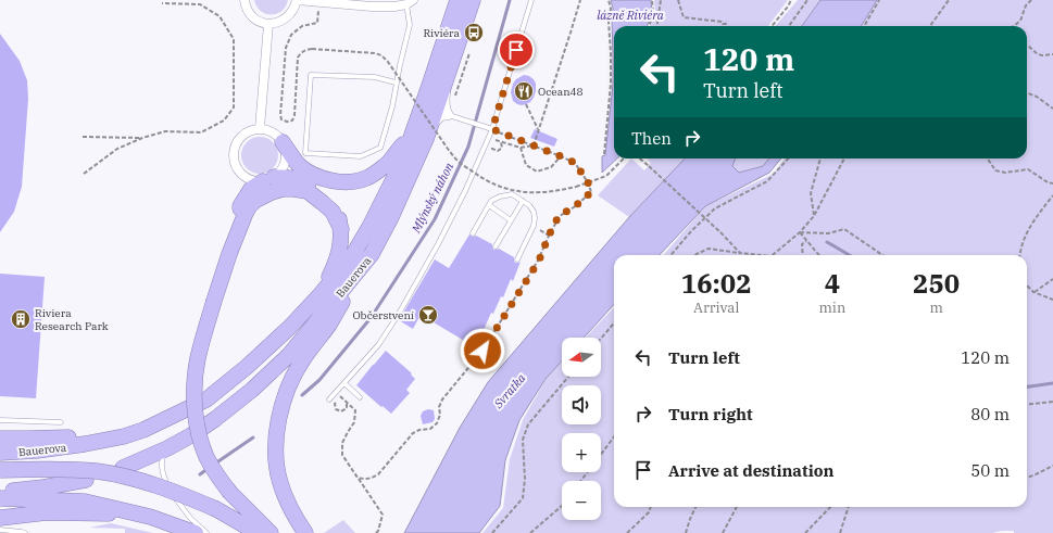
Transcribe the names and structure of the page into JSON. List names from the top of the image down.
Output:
{
  "streets": {
    "highway": ["Bauerova"]
  },
  "water": ["lázně Riviéra", "Mlýnský náhon", "Svratka"],
  "places": {
    "bus stop": ["Riviéra"],
    "restaurant": ["Ocean48"],
    "bar": ["Občerstvení"],
    "building": ["Riviera Research Park"]
  },
  "north": "left",
  "page": {
    "turn": ["120 m", "Turn left"],
    "then": "Then",
    "eta": [
      "16:02",
      "Arrival",
      "4",
      "min",
      "250",
      "m"
    ],
    "list": [
      {
        "name": "Turn left",
        "value": "120 m"
      },
      {
        "name": "Turn right",
        "value": "80 m"
      },
      {
        "name": "Arrive at destination",
        "value": "50 m"
      }
    ],
    "map_buttons": ["+", "−"]
  }
}
